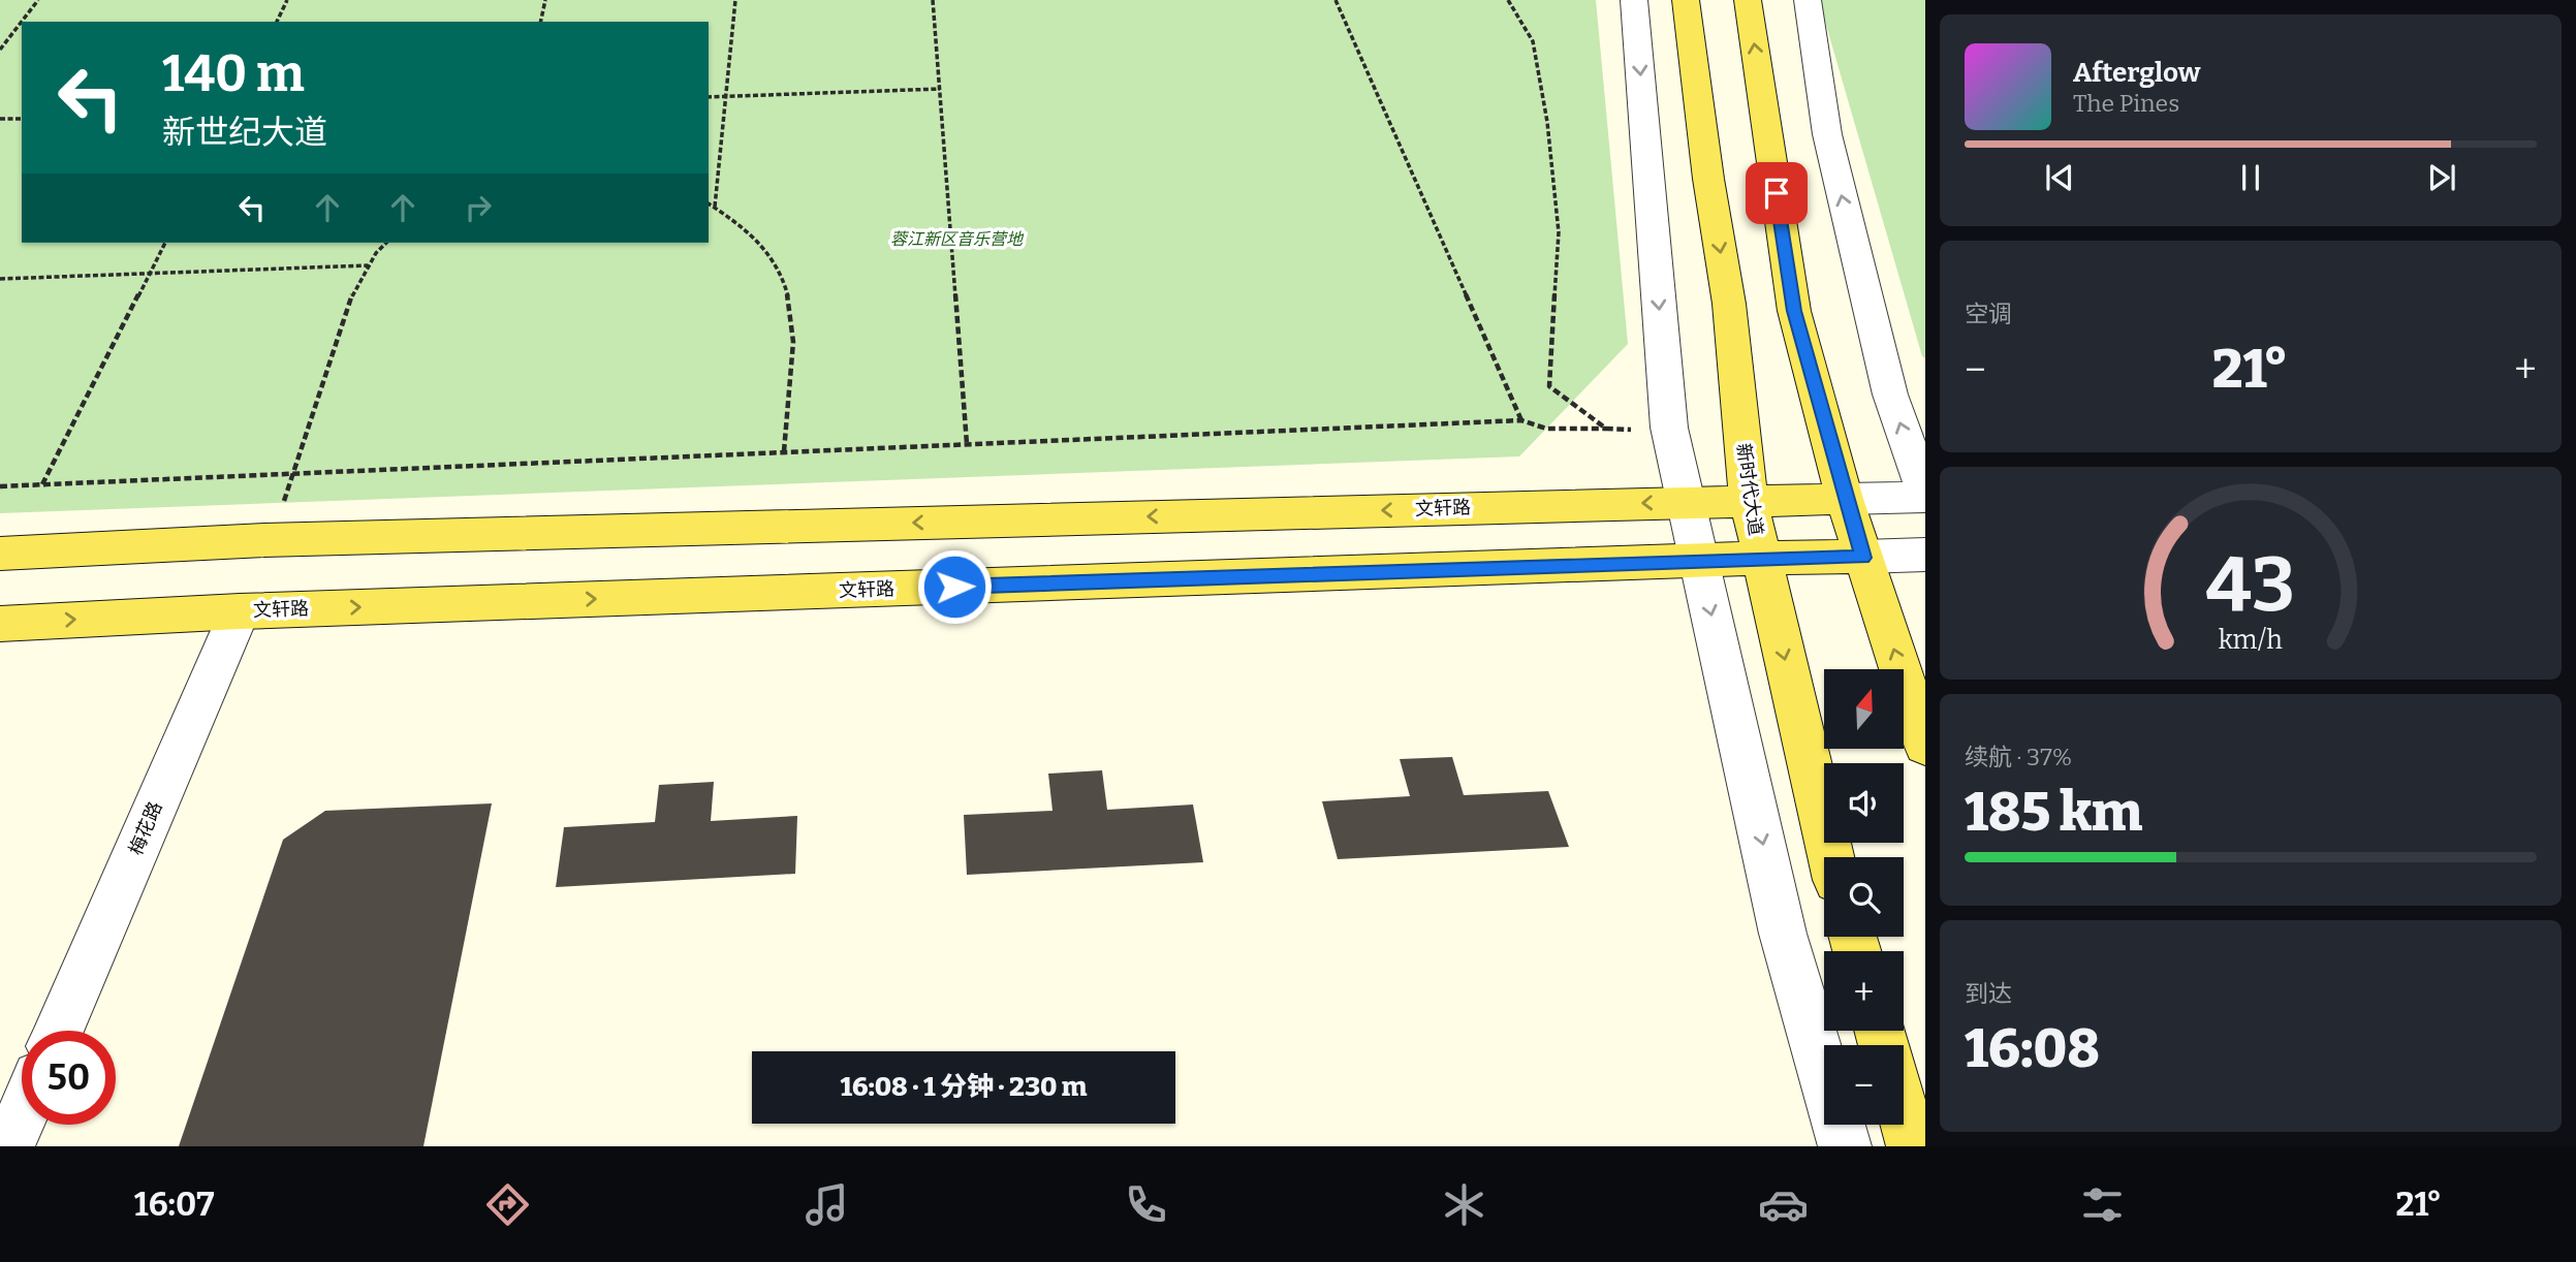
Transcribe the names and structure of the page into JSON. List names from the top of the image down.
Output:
{
  "streets": {
    "main road": ["新时代大道", "文轩路"],
    "street": ["梅花路"]
  },
  "crossings": [
    ["新时代大道", "文轩路"],
    ["文轩路", "梅花路"]
  ],
  "parks": ["蓉江新区音乐营地"],
  "north": "top",
  "page": {
    "turn": ["140 m", "新世纪大道"],
    "song": ["Afterglow", "The Pines"],
    "tile": [
      "空调",
      ["续航 · 37%", "185 km"],
      ["到达", "16:08"]
    ],
    "heat": ["−", "21°", "+"],
    "map_buttons": ["+", "−"],
    "limit": "50",
    "trip": "16:08 · 1 分钟 · 230 m",
    "tabs": ["16:07", "21°"],
    "gauge": ["43", "km/h"]
  }
}
